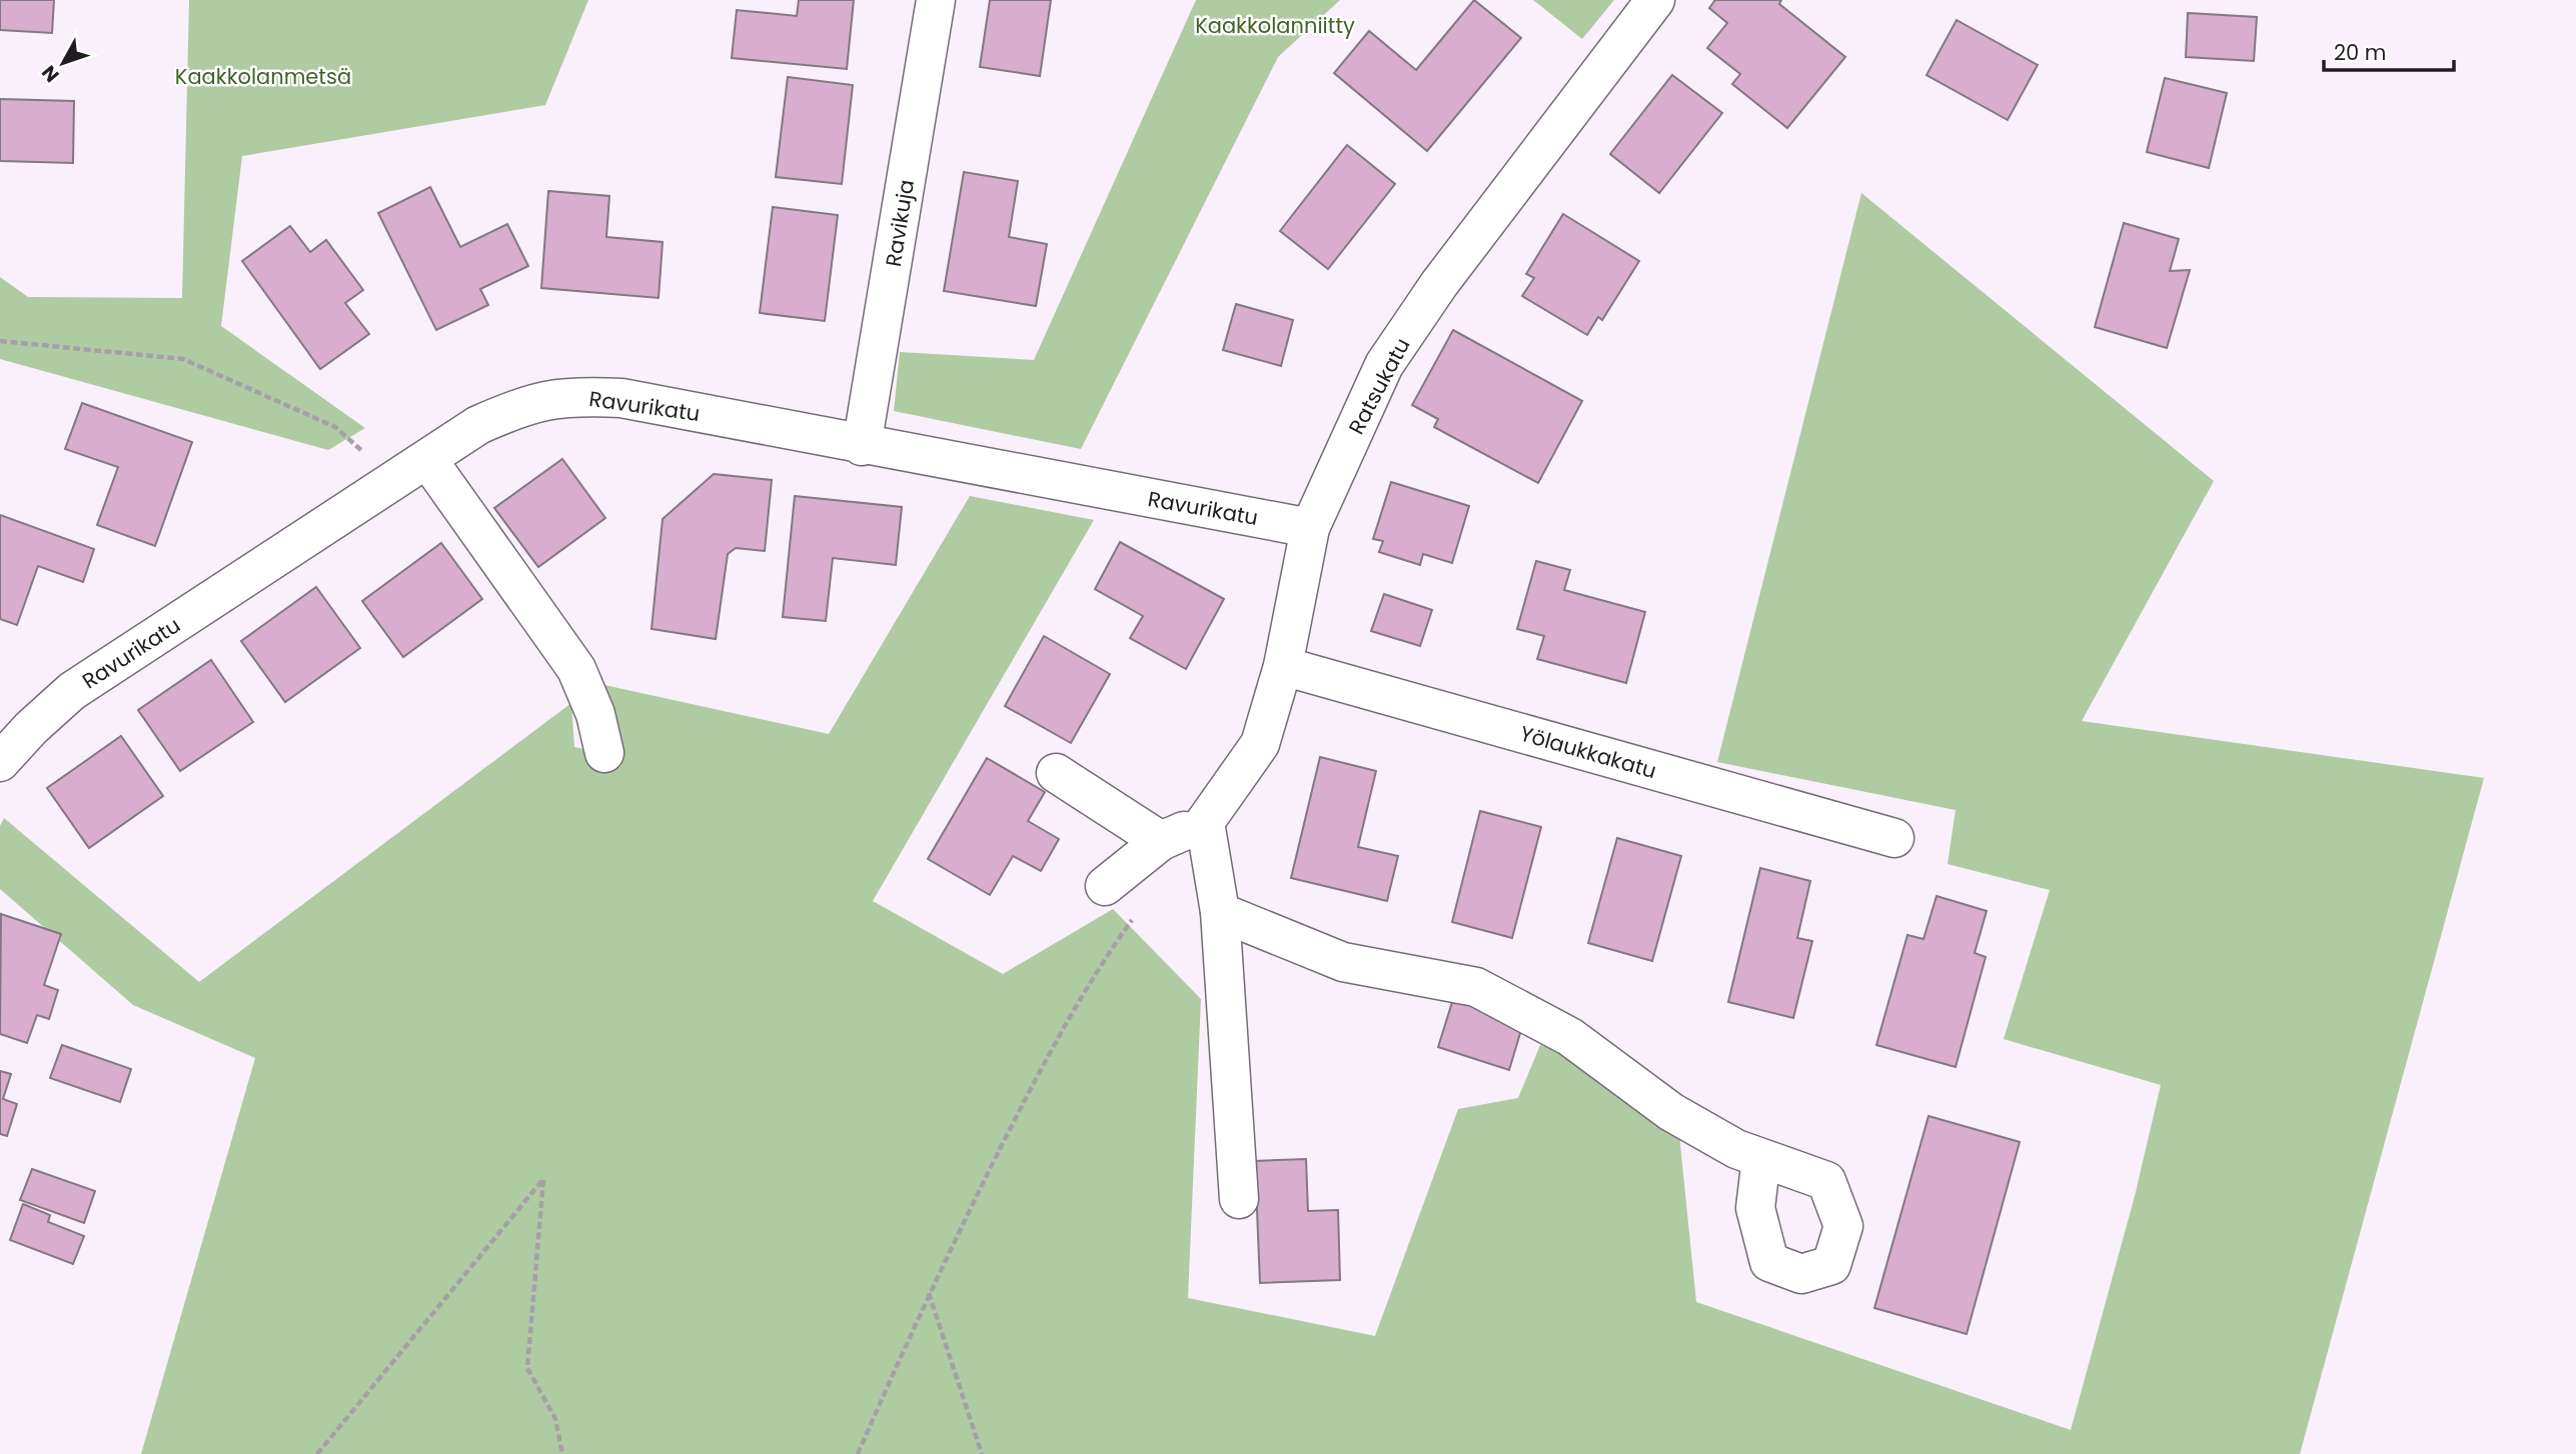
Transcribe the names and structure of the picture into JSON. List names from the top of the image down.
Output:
{
  "streets": {
    "street": [
      "Ravikuja",
      "Ratsukatu",
      "Ravurikatu",
      "Yölaukkakatu"
    ]
  },
  "crossings": [
    ["Ravikuja", "Ravurikatu"],
    ["Ratsukatu", "Ravurikatu"],
    ["Ratsukatu", "Yölaukkakatu"]
  ],
  "parks": ["Kaakkolanniitty", "Kaakkolanmetsä"],
  "scale_bar": "20 m",
  "north": "bottom left"
}
